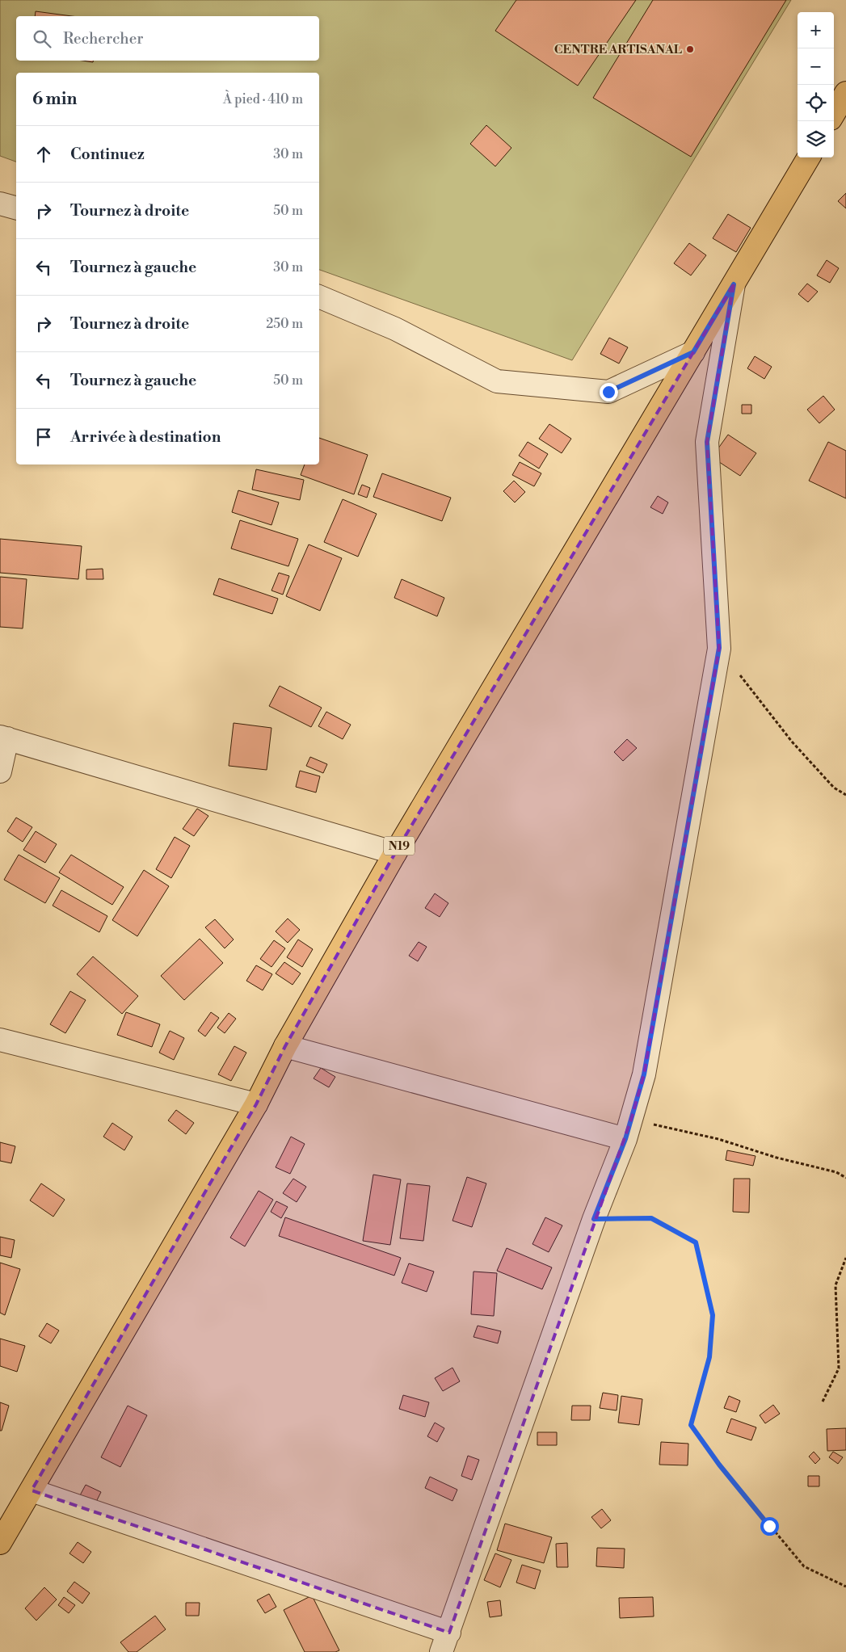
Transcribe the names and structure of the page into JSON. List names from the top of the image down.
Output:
{
  "streets": {
    "main road": ["N19"]
  },
  "places": ["CENTRE ARTISANAL"],
  "page": {
    "map_buttons": ["+", "−"],
    "search": "Rechercher",
    "heading": ["6 min", "À pied · 410 m"],
    "list": [
      ["Continuez", "30 m"],
      ["Tournez à droite", "50 m"],
      ["Tournez à gauche", "30 m"],
      ["Tournez à droite", "250 m"],
      ["Tournez à gauche", "50 m"],
      "Arrivée à destination"
    ]
  }
}
